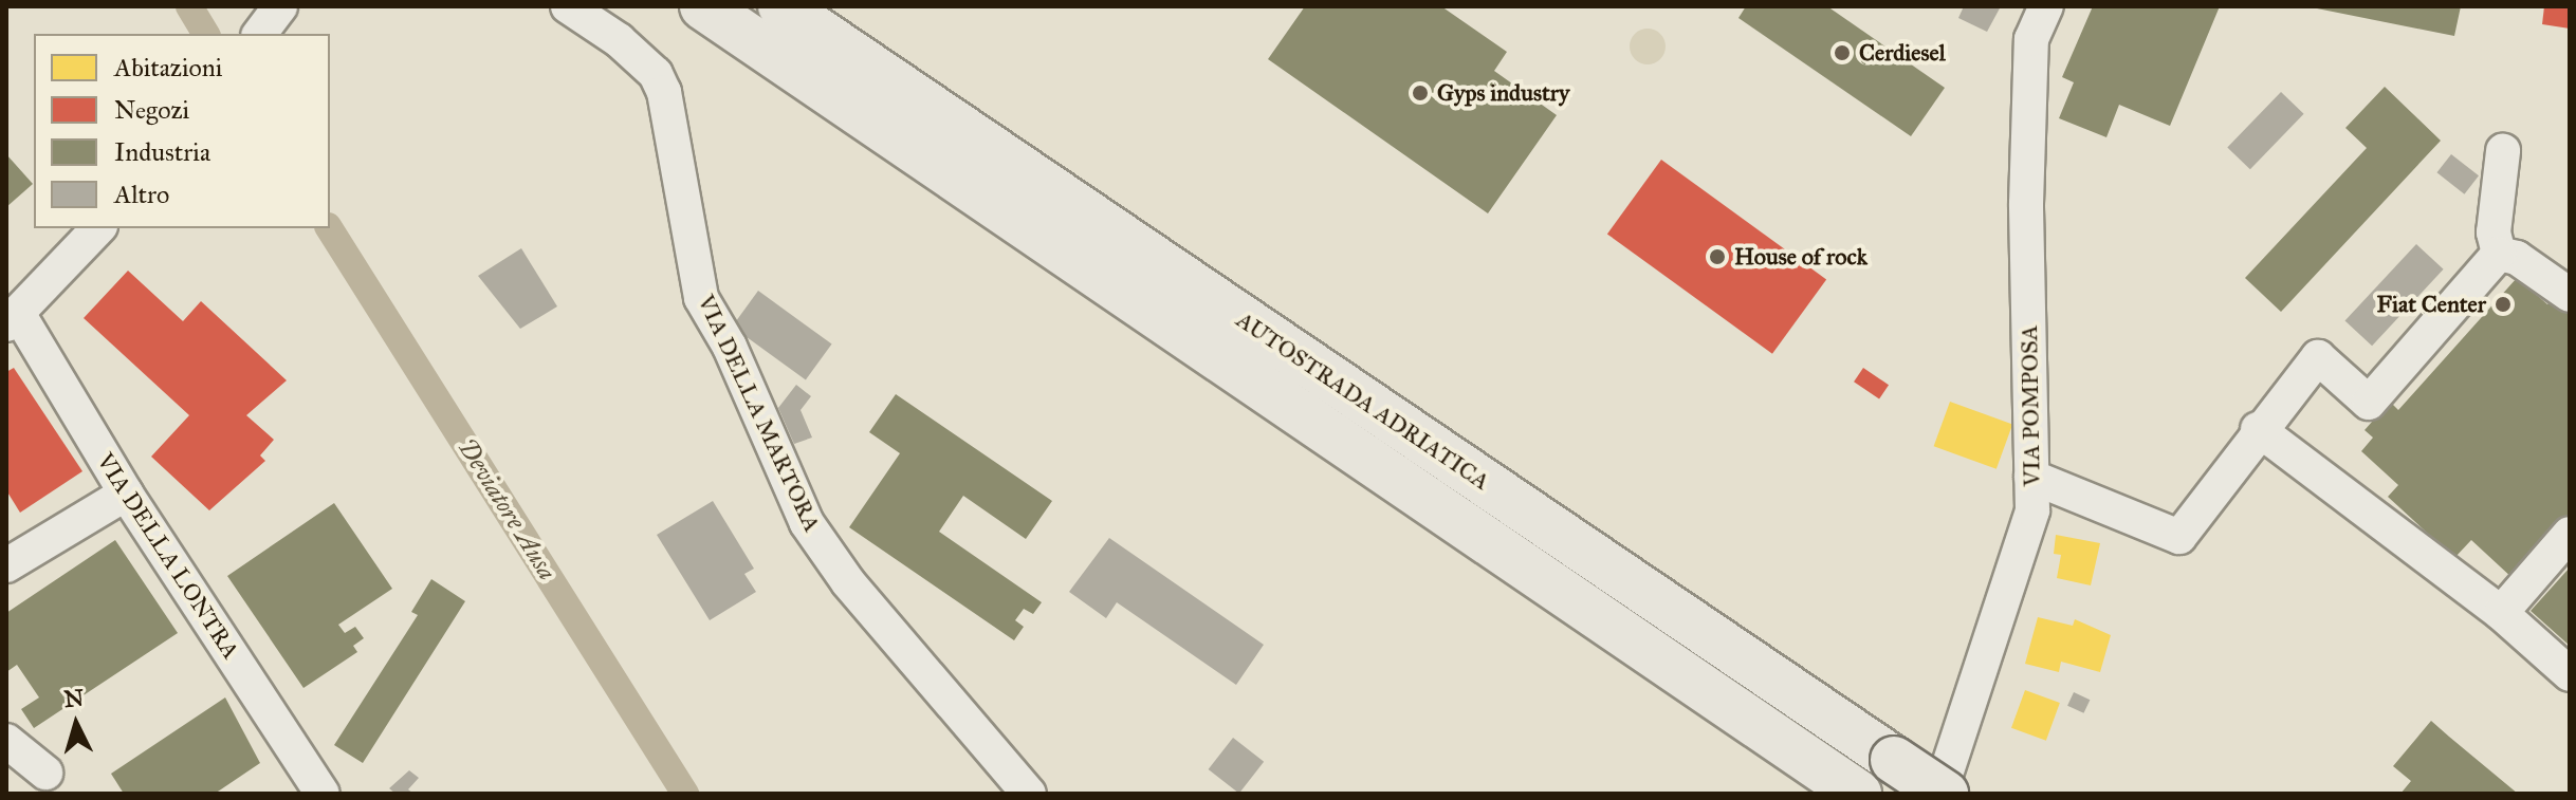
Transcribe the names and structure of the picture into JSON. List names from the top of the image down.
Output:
{
  "streets": {
    "highway": ["AUTOSTRADA ADRIATICA"],
    "street": ["VIA POMPOSA", "VIA DELLA MARTORA", "VIA DELLA LONTRA"]
  },
  "crossings": [
    ["AUTOSTRADA ADRIATICA", "VIA POMPOSA"]
  ],
  "water": ["Deviatore Ausa"],
  "places": [
    "Cerdiesel",
    "Gyps industry",
    "House of rock",
    "Fiat Center"
  ],
  "legend": [
    "Abitazioni",
    "Negozi",
    "Industria",
    "Altro"
  ],
  "north": "top"
}
